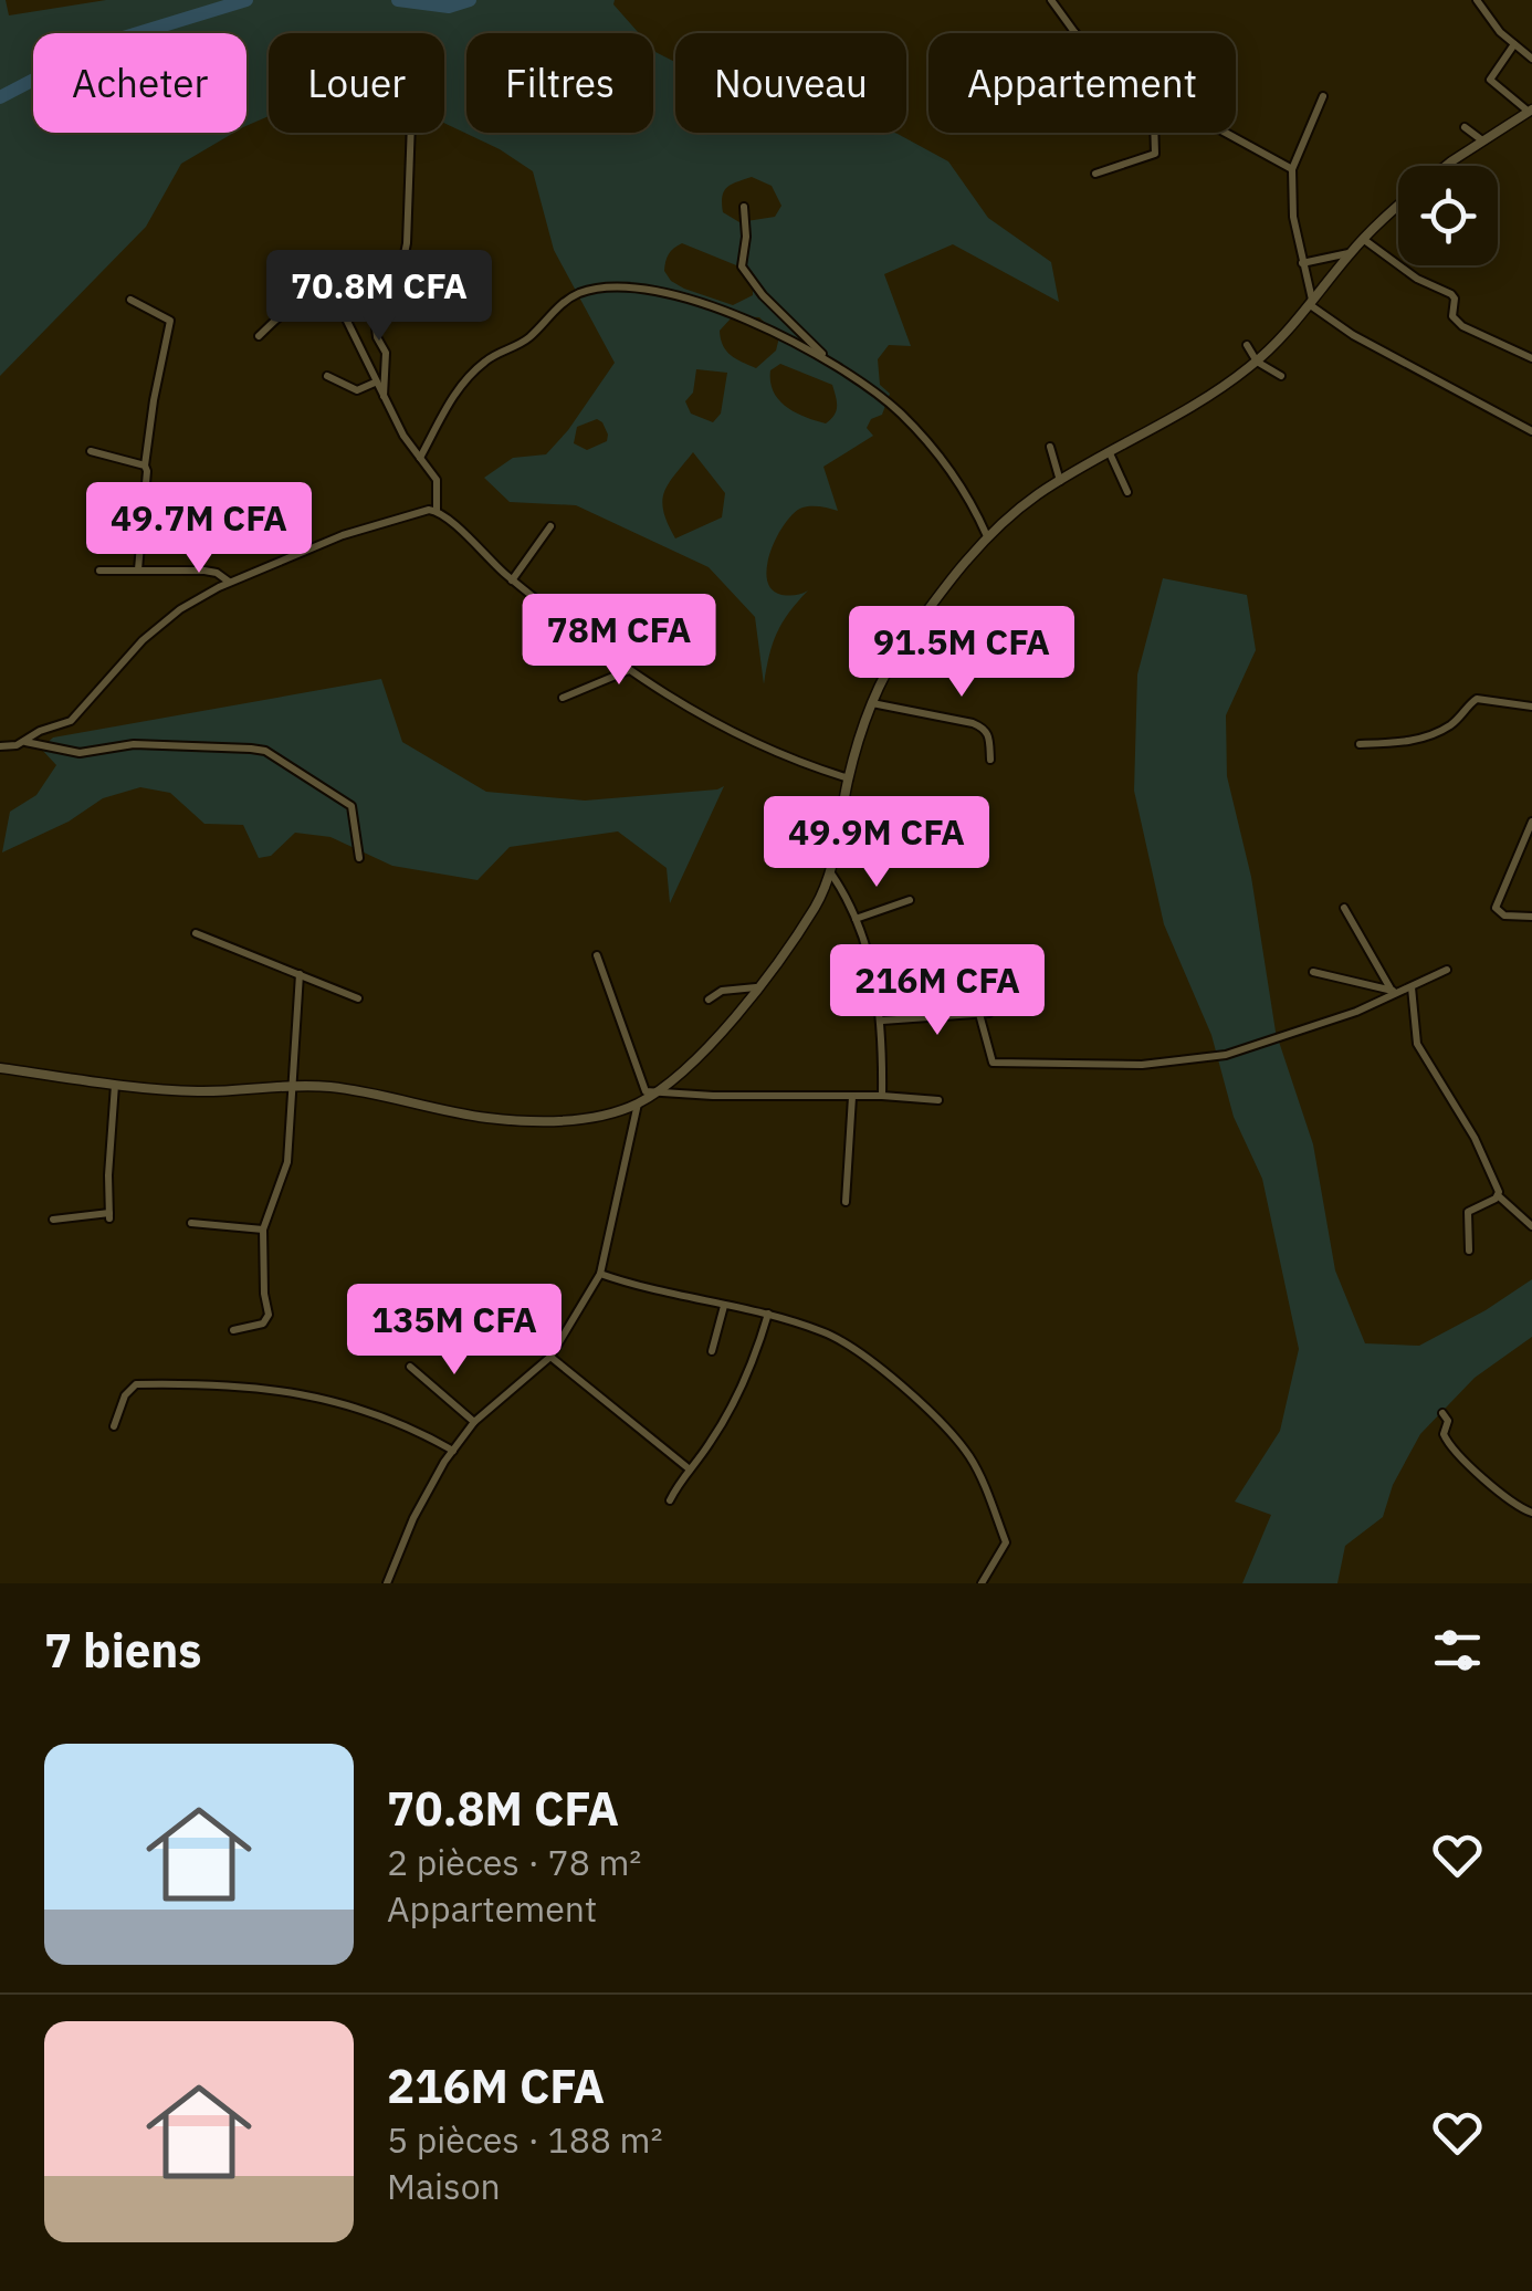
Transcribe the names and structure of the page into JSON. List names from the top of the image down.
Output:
{
  "page": {
    "chip": [
      "Acheter",
      "Louer",
      "Filtres",
      "Nouveau",
      "Appartement"
    ],
    "price": [
      "70.8M CFA",
      "49.7M CFA",
      "78M CFA",
      "91.5M CFA",
      "49.9M CFA",
      "216M CFA",
      "135M CFA"
    ],
    "heading": "7 biens",
    "list": [
      {
        "name": "70.8M CFA",
        "note": "2 pièces · 78 m² · Appartement"
      },
      {
        "name": "216M CFA",
        "note": "5 pièces · 188 m² · Maison"
      }
    ]
  }
}
